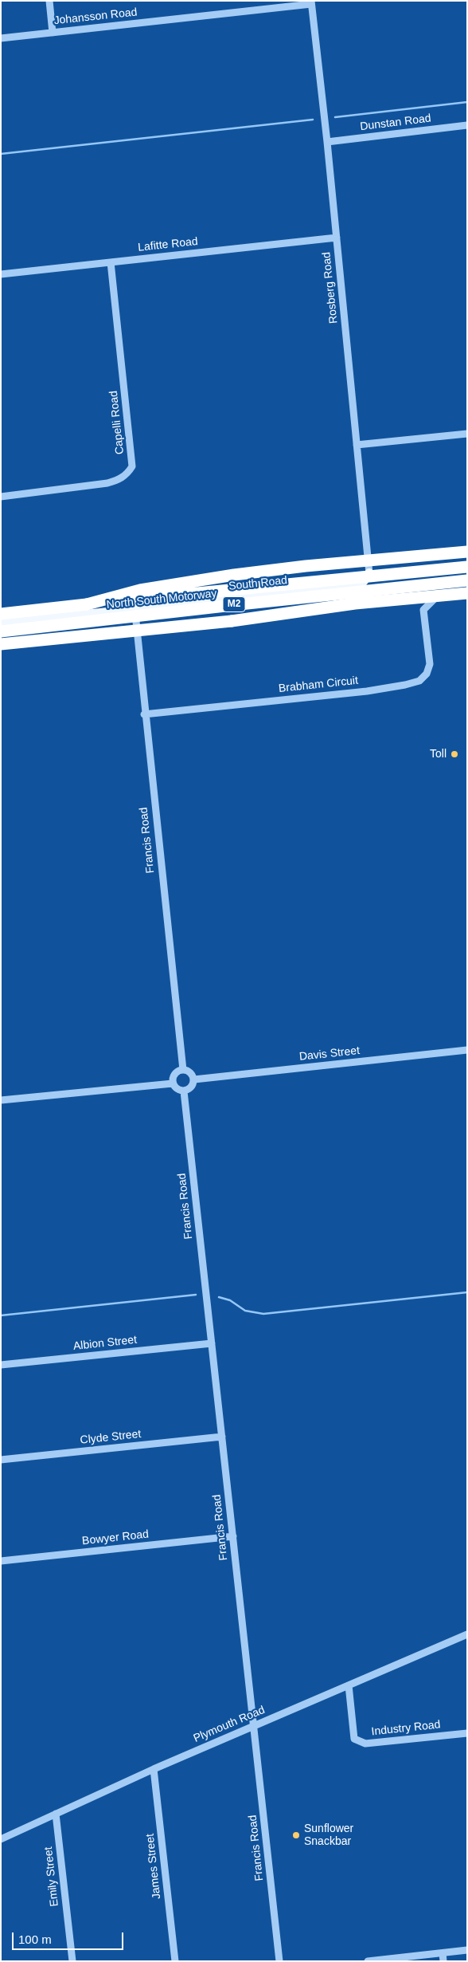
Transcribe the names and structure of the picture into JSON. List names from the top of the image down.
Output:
{
  "streets": {
    "highway": ["North South Motorway", "M2"],
    "main road": ["South Road"],
    "street": [
      "Johansson Road",
      "Dunstan Road",
      "Lafitte Road",
      "Rosberg Road",
      "Capelli Road",
      "Brabham Circuit",
      "Francis Road",
      "Davis Street",
      "Albion Street",
      "Clyde Street",
      "Bowyer Road",
      "Plymouth Road",
      "Industry Road",
      "James Street",
      "Emily Street"
    ]
  },
  "crossings": [
    ["Johansson Road", "Rosberg Road"],
    ["Dunstan Road", "Rosberg Road"],
    ["Lafitte Road", "Rosberg Road"],
    ["Lafitte Road", "Capelli Road"],
    ["Rosberg Road", "South Road"],
    ["South Road", "Francis Road"],
    ["Brabham Circuit", "Francis Road"],
    ["Francis Road", "Davis Street"],
    ["Francis Road", "Albion Street"],
    ["Francis Road", "Clyde Street"],
    ["Francis Road", "Bowyer Road"],
    ["Francis Road", "Plymouth Road"],
    ["Plymouth Road", "Industry Road"],
    ["Plymouth Road", "James Street"],
    ["Plymouth Road", "Emily Street"]
  ],
  "places": ["Toll", "Sunflower Snackbar"],
  "scale_bar": "100 m"
}
